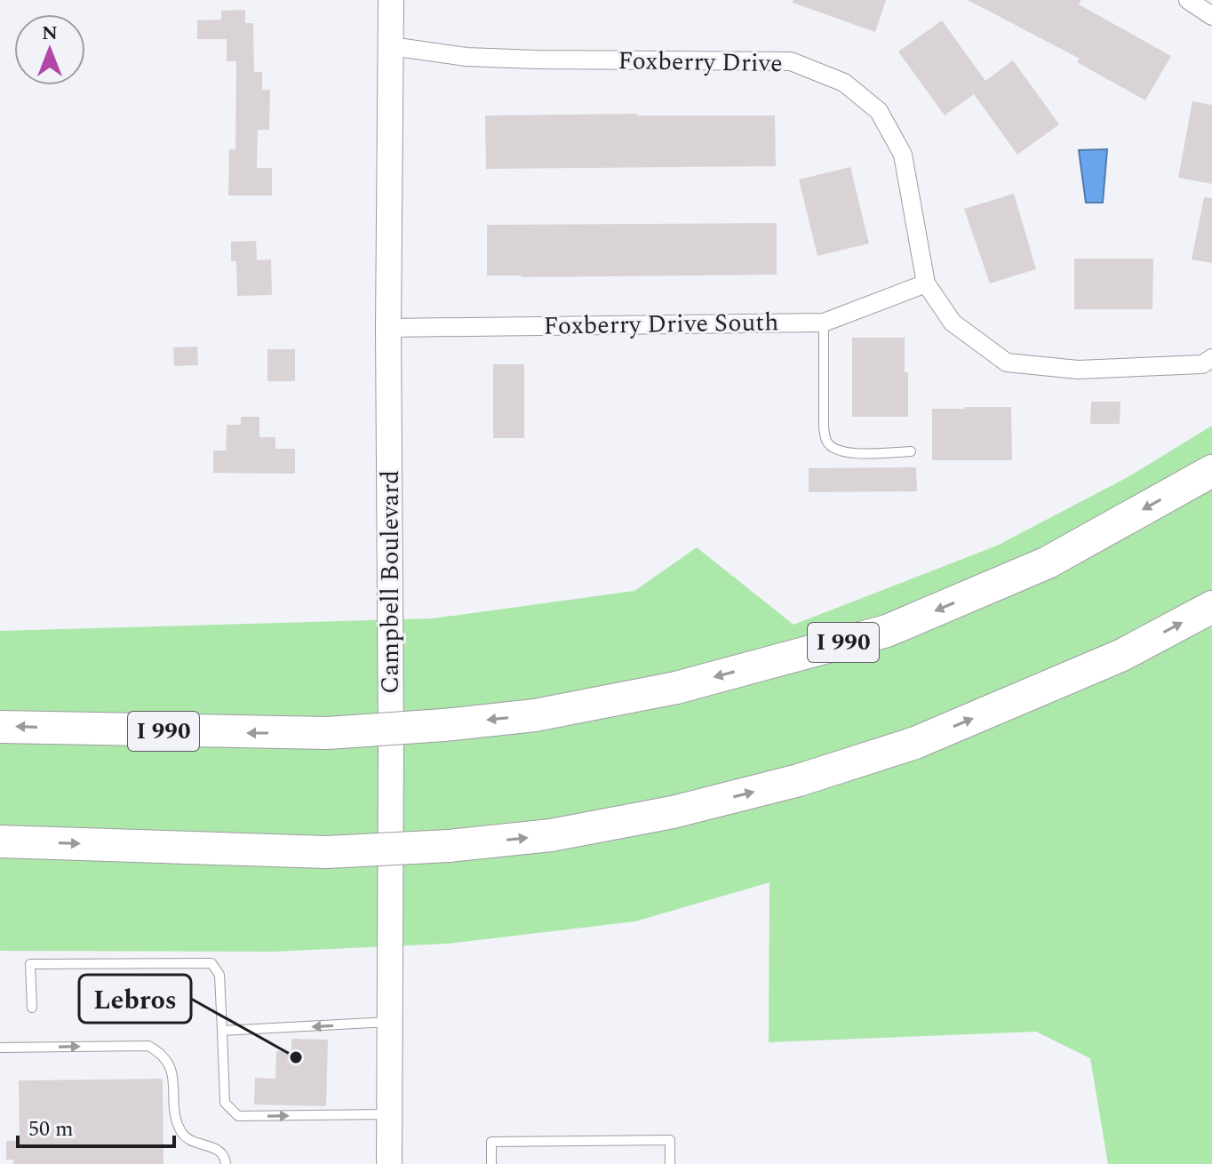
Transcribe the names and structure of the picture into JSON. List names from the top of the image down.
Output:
{
  "streets": {
    "highway": ["I 990"],
    "main road": ["Campbell Boulevard"],
    "street": ["Foxberry Drive", "Foxberry Drive South"]
  },
  "crossings": [
    ["Foxberry Drive", "Foxberry Drive South"],
    ["Foxberry Drive", "Campbell Boulevard"],
    ["Foxberry Drive South", "Campbell Boulevard"]
  ],
  "places": ["Lebros"],
  "scale_bar": "50 m",
  "north": "top"
}
